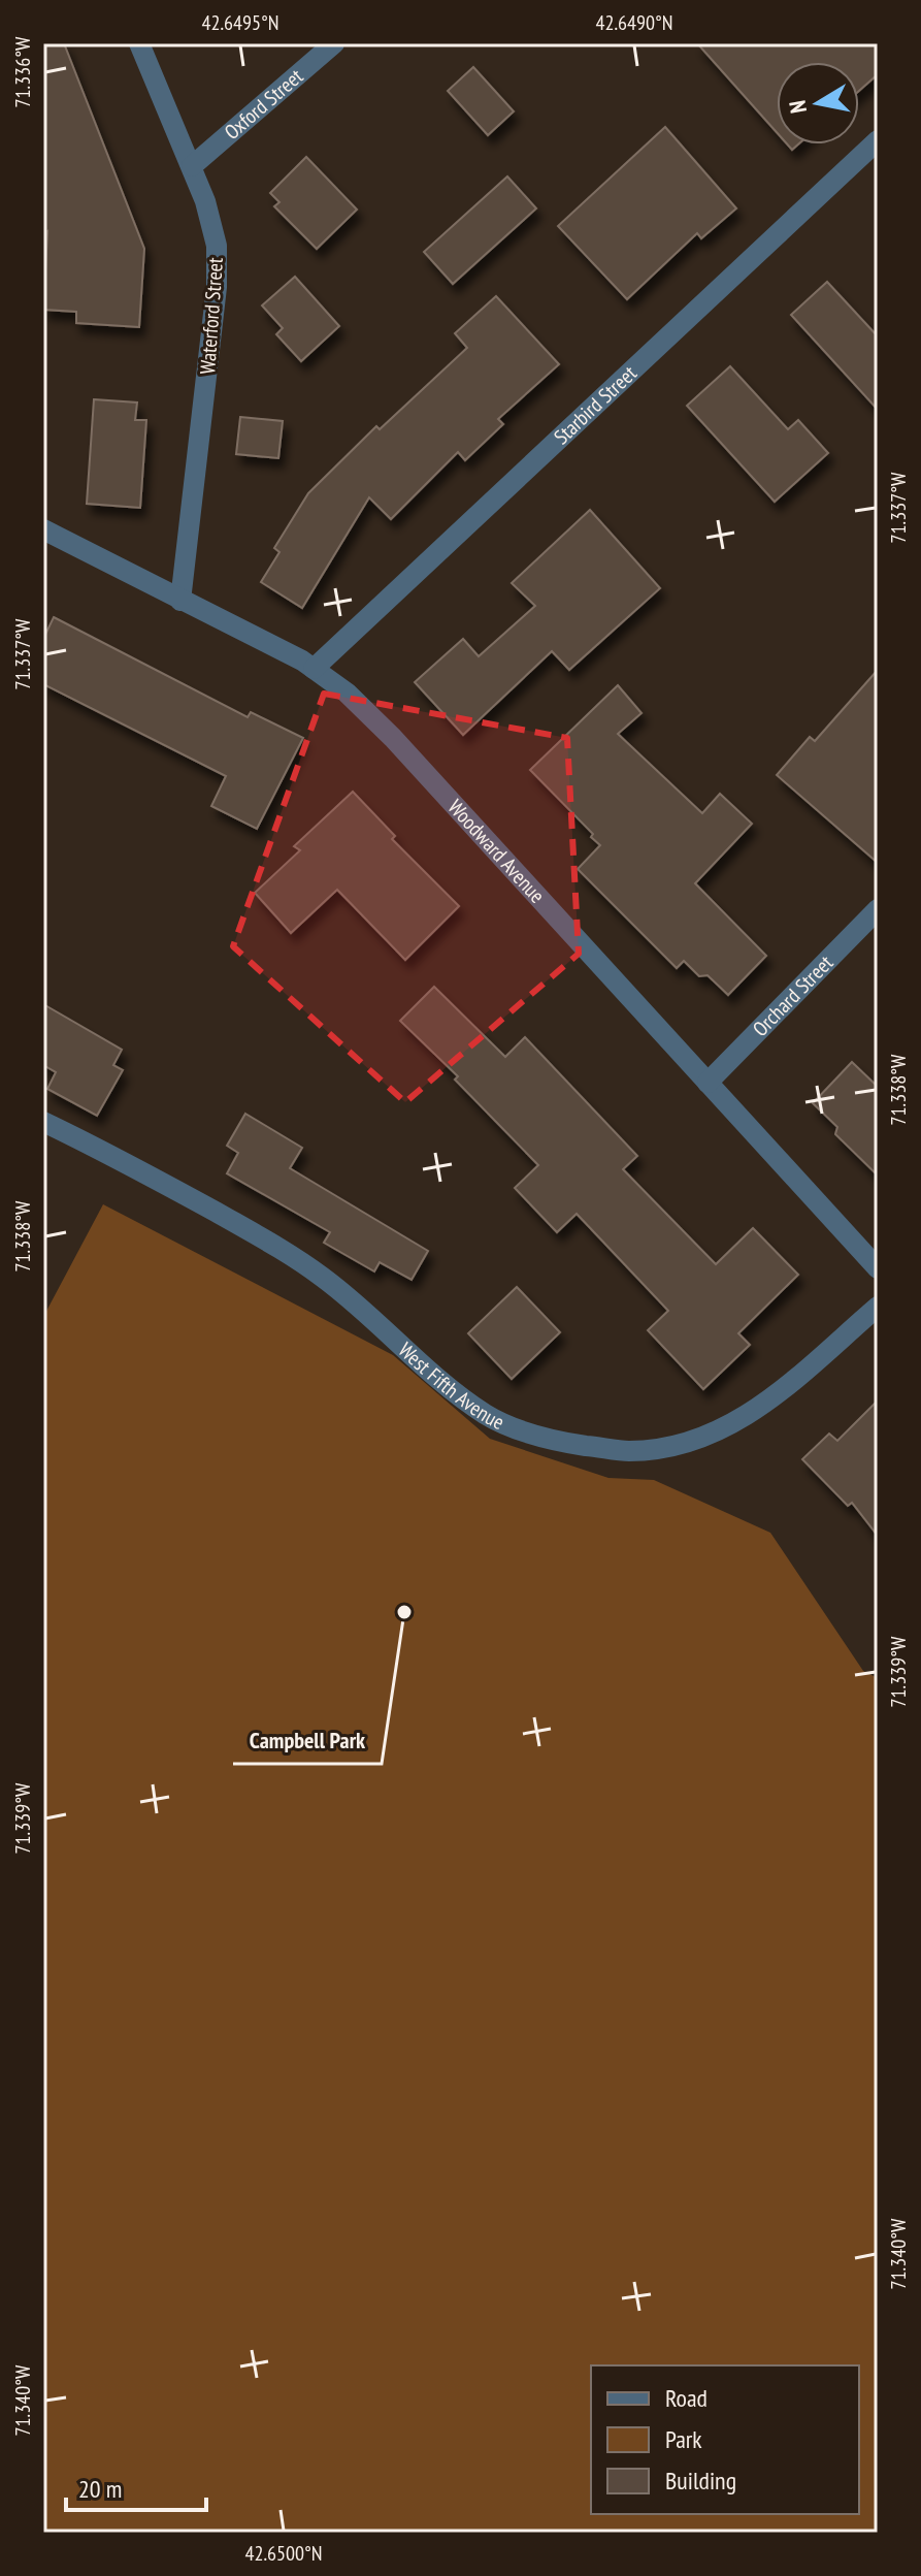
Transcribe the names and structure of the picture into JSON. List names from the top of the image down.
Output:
{
  "streets": {
    "street": [
      "Oxford Street",
      "Waterford Street",
      "Starbird Street",
      "Woodward Avenue",
      "Orchard Street",
      "West Fifth Avenue"
    ]
  },
  "crossings": [
    ["Oxford Street", "Waterford Street"],
    ["Waterford Street", "Woodward Avenue"],
    ["Starbird Street", "Woodward Avenue"],
    ["Woodward Avenue", "Orchard Street"]
  ],
  "places": ["Campbell Park"],
  "legend": ["Road", "Park", "Building"],
  "scale_bar": "20 m",
  "north": "left",
  "coordinates": [
    "42.6495°N",
    "42.6490°N",
    "71.336°W",
    "71.337°W",
    "71.338°W",
    "71.339°W",
    "71.340°W",
    "42.6500°N"
  ]
}
